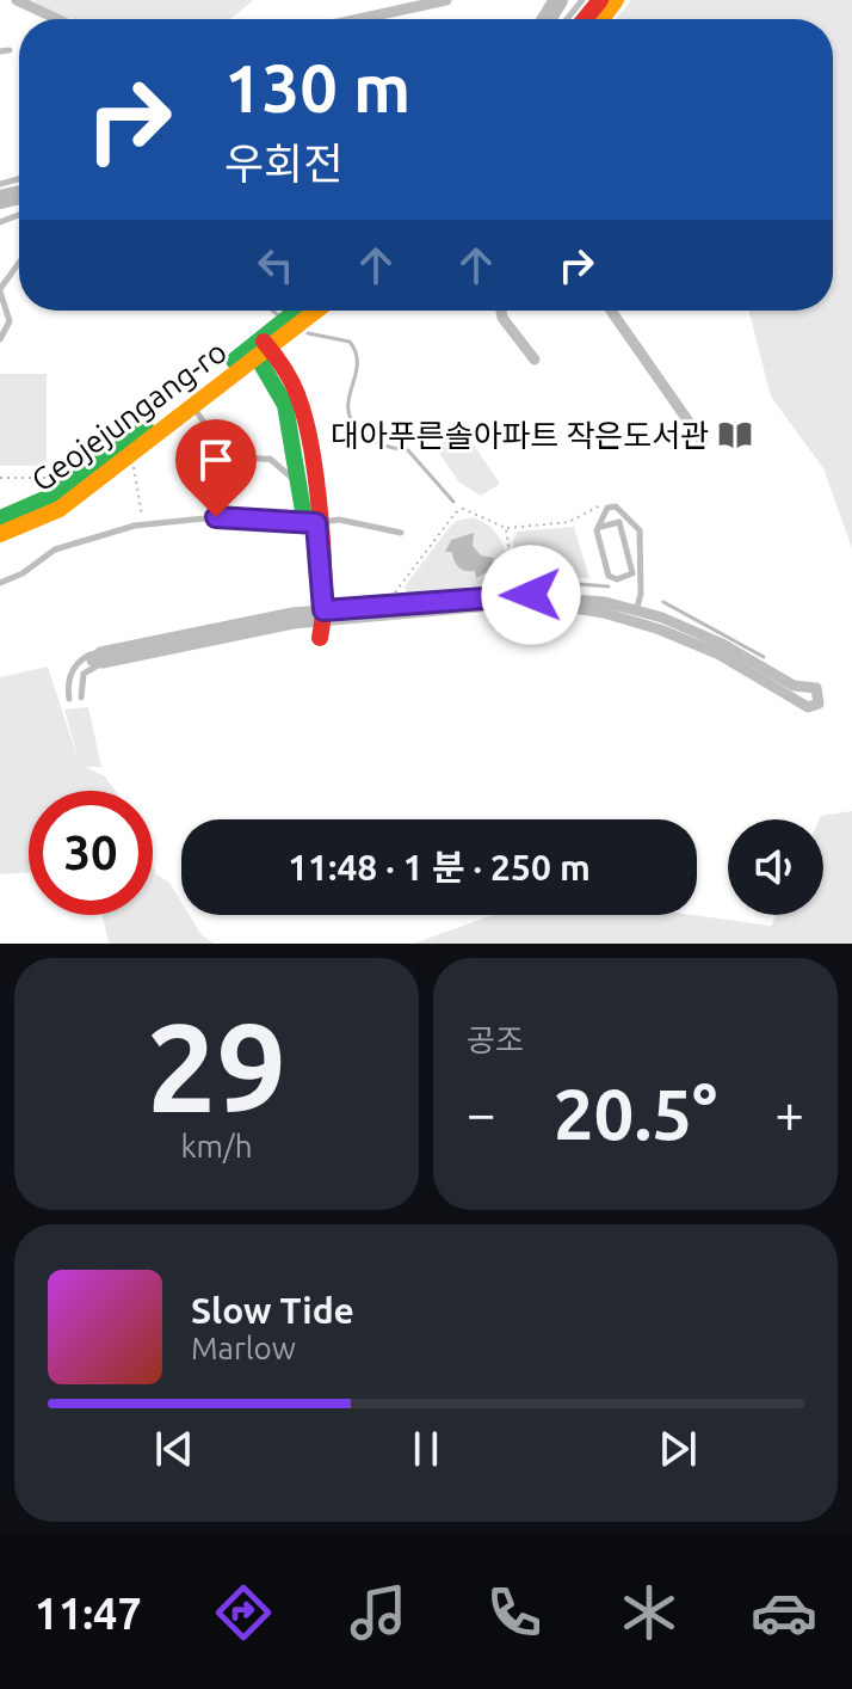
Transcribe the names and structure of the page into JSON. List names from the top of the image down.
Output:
{
  "streets": {
    "main road": ["Geojejungang-ro"]
  },
  "places": {
    "library": ["대아푸른솔아파트 작은도서관"]
  },
  "page": {
    "turn": ["130 m", "우회전"],
    "limit": "30",
    "trip": "11:48 · 1 분 · 250 m",
    "tile": [
      ["29", "km/h"],
      "공조"
    ],
    "heat": ["−", "20.5°", "+"],
    "song": ["Slow Tide", "Marlow"],
    "tabs": "11:47"
  }
}
